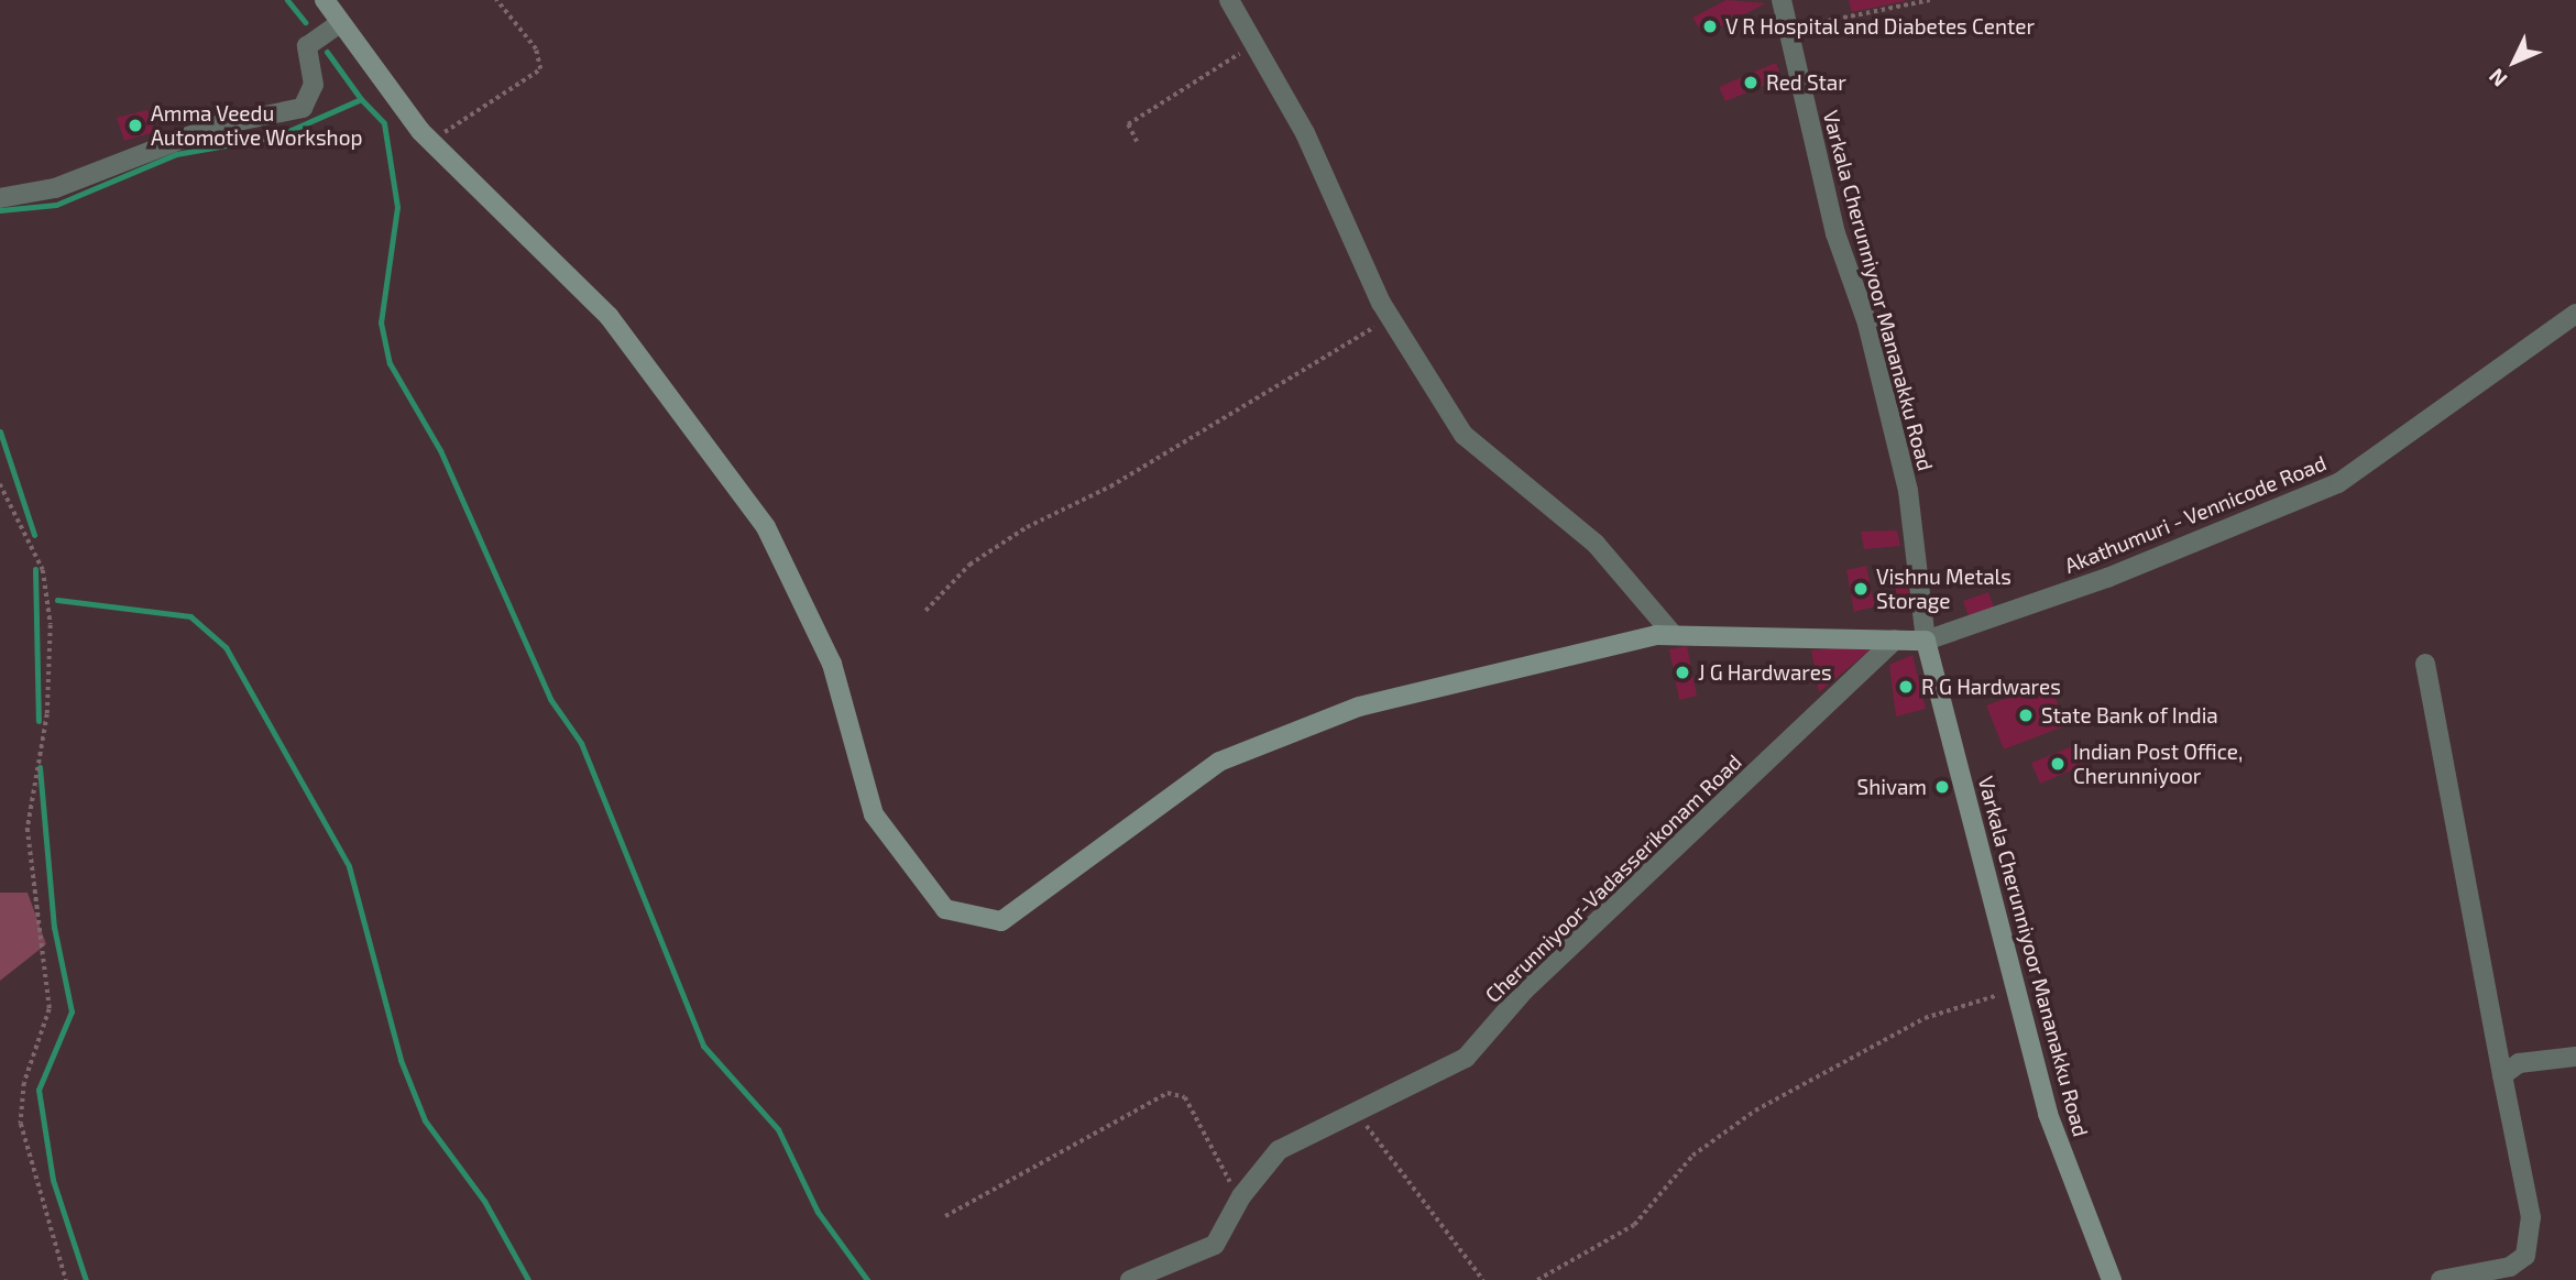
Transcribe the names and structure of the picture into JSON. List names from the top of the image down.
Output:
{
  "streets": {
    "main road": ["Varkala Cherunniyoor Mananakku Road"],
    "street": ["Akathumuri - Vennicode Road", "Cherunniyoor-Vadasserikonam Road"]
  },
  "crossings": [
    ["Varkala Cherunniyoor Mananakku Road", "Akathumuri - Vennicode Road"]
  ],
  "places": [
    "V R Hospital and Diabetes Center",
    "Red Star",
    "Amma Veedu Automotive Workshop",
    "Vishnu Metals Storage",
    "J G Hardwares",
    "R G Hardwares",
    "State Bank of India",
    "Indian Post Office, Cherunniyoor",
    "Shivam"
  ],
  "north": "bottom left"
}
